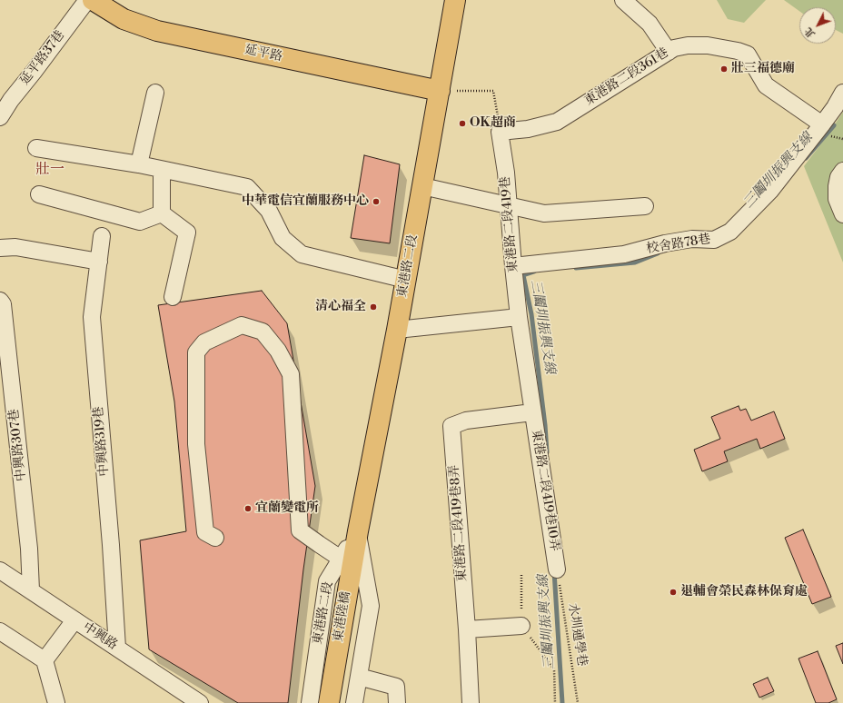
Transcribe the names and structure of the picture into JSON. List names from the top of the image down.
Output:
{
  "streets": {
    "main road": ["延平路", "東港路二段", "東港陸橋"],
    "street": [
      "延平路37巷",
      "東港路二段361巷",
      "東港路二段419巷",
      "校舍路78巷",
      "中興路319巷",
      "中興路307巷",
      "東港路二段419巷10弄",
      "東港路二段419巷8弄",
      "中興路"
    ],
    "path": ["水圳通學巷"]
  },
  "crossings": [
    ["延平路", "東港路二段"],
    ["東港路二段361巷", "東港路二段419巷"],
    ["東港路二段361巷", "校舍路78巷"],
    ["東港路二段419巷", "校舍路78巷"],
    ["東港路二段419巷", "東港路二段419巷10弄"],
    ["東港路二段419巷", "東港路二段419巷8弄"],
    ["東港路二段", "東港陸橋"],
    ["中興路319巷", "中興路"],
    ["中興路307巷", "中興路"],
    ["東港路二段419巷10弄", "東港路二段419巷8弄"],
    ["東港路二段419巷10弄", "水圳通學巷"]
  ],
  "districts": ["壯一"],
  "water": ["三鬮圳振興支線"],
  "places": [
    "壯三福德廟",
    "OK超商",
    "中華電信宜蘭服務中心",
    "清心福全",
    "宜蘭變電所",
    "退輔會榮民森林保育處"
  ],
  "north": "bottom left"
}
